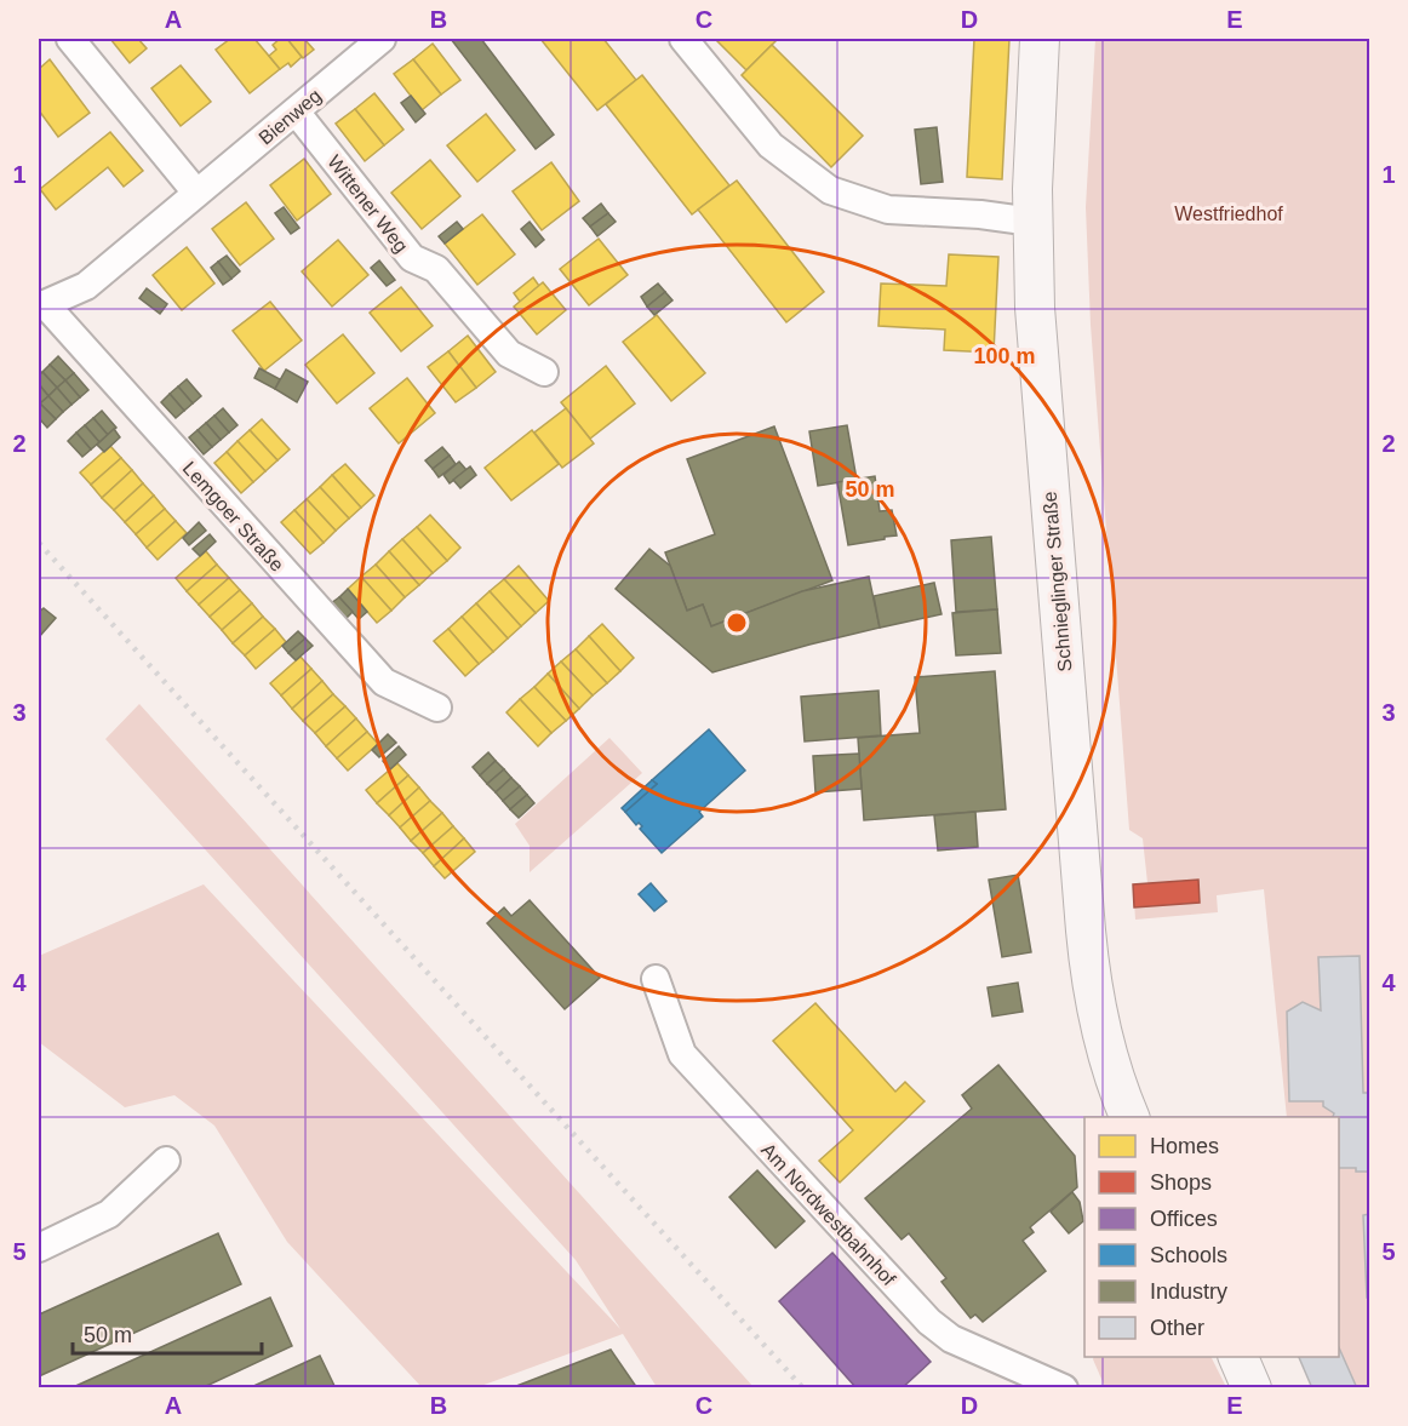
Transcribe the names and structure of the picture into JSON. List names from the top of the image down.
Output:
{
  "streets": {
    "main road": ["Schnieglinger Straße"],
    "street": [
      "Bienweg",
      "Wittener Weg",
      "Lemgoer Straße",
      "Am Nordwestbahnhof"
    ]
  },
  "crossings": [
    ["Bienweg", "Wittener Weg"],
    ["Bienweg", "Lemgoer Straße"]
  ],
  "parks": ["Westfriedhof"],
  "legend": [
    "Homes",
    "Shops",
    "Offices",
    "Schools",
    "Industry",
    "Other"
  ],
  "scale_bar": "50 m",
  "grid": {
    "columns": [
      "A",
      "B",
      "C",
      "D",
      "E"
    ],
    "rows": [
      "1",
      "2",
      "3",
      "4",
      "5"
    ]
  },
  "rings": ["100 m", "50 m"]
}
